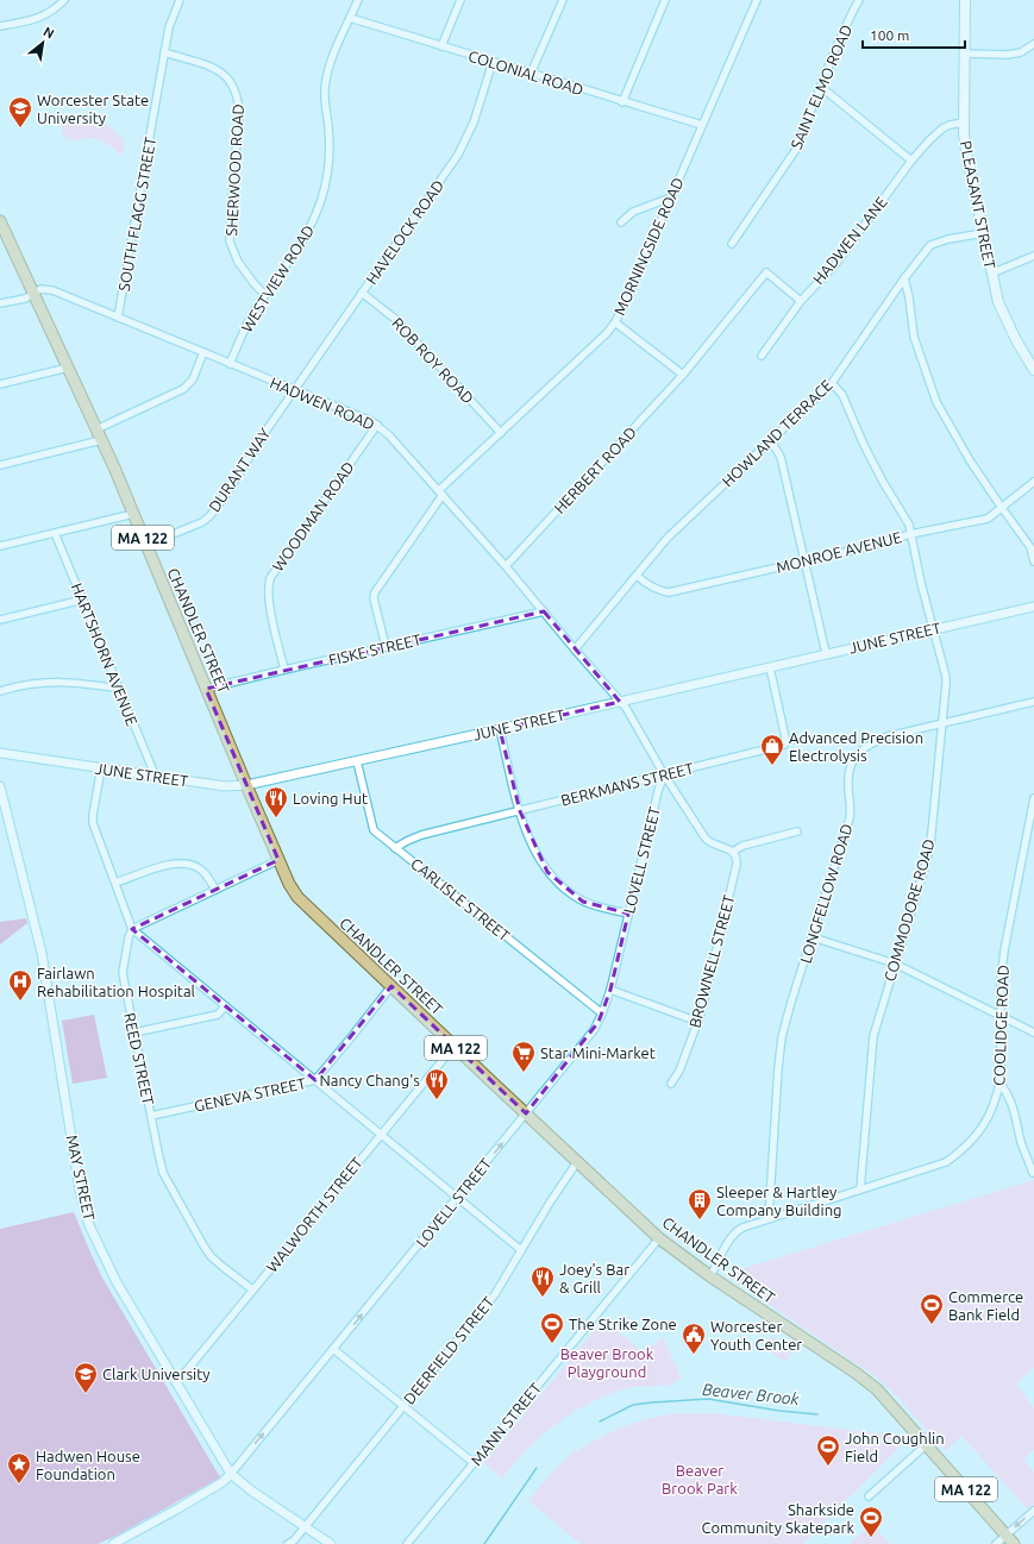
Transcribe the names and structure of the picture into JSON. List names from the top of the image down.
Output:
{
  "streets": {
    "main road": ["PLEASANT STREET", "MA 122", "CHANDLER STREET"],
    "street": [
      "COLONIAL ROAD",
      "SAINT ELMO ROAD",
      "SHERWOOD ROAD",
      "SOUTH FLAGG STREET",
      "HAVELOCK ROAD",
      "HADWEN LANE",
      "MORNINGSIDE ROAD",
      "WESTVIEW ROAD",
      "ROB ROY ROAD",
      "HADWEN ROAD",
      "HOWLAND TERRACE",
      "DURANT WAY",
      "HERBERT ROAD",
      "WOODMAN ROAD",
      "MONROE AVENUE",
      "JUNE STREET",
      "FISKE STREET",
      "HARTSHORN AVENUE",
      "BERKMANS STREET",
      "LOVELL STREET",
      "LONGFELLOW ROAD",
      "CARLISLE STREET",
      "COMMODORE ROAD",
      "BROWNELL STREET",
      "COOLIDGE ROAD",
      "REED STREET",
      "GENEVA STREET",
      "MAY STREET",
      "WALWORTH STREET",
      "DEERFIELD STREET",
      "MANN STREET"
    ]
  },
  "crossings": [
    ["COLONIAL ROAD", "HAVELOCK ROAD"],
    ["COLONIAL ROAD", "MORNINGSIDE ROAD"],
    ["COLONIAL ROAD", "WESTVIEW ROAD"],
    ["SHERWOOD ROAD", "SOUTH FLAGG STREET"],
    ["SHERWOOD ROAD", "WESTVIEW ROAD"],
    ["PLEASANT STREET", "HADWEN LANE"],
    ["PLEASANT STREET", "HOWLAND TERRACE"],
    ["SOUTH FLAGG STREET", "HADWEN ROAD"],
    ["HAVELOCK ROAD", "ROB ROY ROAD"],
    ["HAVELOCK ROAD", "HADWEN ROAD"],
    ["HAVELOCK ROAD", "DURANT WAY"],
    ["MORNINGSIDE ROAD", "ROB ROY ROAD"],
    ["MORNINGSIDE ROAD", "HADWEN ROAD"],
    ["MORNINGSIDE ROAD", "FISKE STREET"],
    ["WESTVIEW ROAD", "HADWEN ROAD"],
    ["HADWEN ROAD", "HOWLAND TERRACE"],
    ["HADWEN ROAD", "DURANT WAY"],
    ["HADWEN ROAD", "HERBERT ROAD"],
    ["HADWEN ROAD", "WOODMAN ROAD"],
    ["HADWEN ROAD", "CHANDLER STREET"],
    ["HADWEN ROAD", "JUNE STREET"],
    ["HADWEN ROAD", "FISKE STREET"],
    ["HOWLAND TERRACE", "MONROE AVENUE"],
    ["HOWLAND TERRACE", "COMMODORE ROAD"],
    ["DURANT WAY", "CHANDLER STREET"],
    ["WOODMAN ROAD", "FISKE STREET"],
    ["MONROE AVENUE", "COMMODORE ROAD"],
    ["CHANDLER STREET", "JUNE STREET"],
    ["CHANDLER STREET", "FISKE STREET"],
    ["CHANDLER STREET", "LOVELL STREET"],
    ["CHANDLER STREET", "COOLIDGE ROAD"],
    ["CHANDLER STREET", "GENEVA STREET"],
    ["CHANDLER STREET", "WALWORTH STREET"],
    ["CHANDLER STREET", "DEERFIELD STREET"],
    ["CHANDLER STREET", "MANN STREET"],
    ["JUNE STREET", "HARTSHORN AVENUE"],
    ["JUNE STREET", "BERKMANS STREET"],
    ["JUNE STREET", "CARLISLE STREET"],
    ["JUNE STREET", "COMMODORE ROAD"],
    ["BERKMANS STREET", "LOVELL STREET"],
    ["BERKMANS STREET", "CARLISLE STREET"],
    ["LOVELL STREET", "CARLISLE STREET"],
    ["LOVELL STREET", "MAY STREET"],
    ["LONGFELLOW ROAD", "COMMODORE ROAD"],
    ["LONGFELLOW ROAD", "COOLIDGE ROAD"],
    ["COMMODORE ROAD", "COOLIDGE ROAD"],
    ["REED STREET", "GENEVA STREET"],
    ["REED STREET", "WALWORTH STREET"],
    ["MAY STREET", "WALWORTH STREET"],
    ["MAY STREET", "DEERFIELD STREET"]
  ],
  "one_way": ["LOVELL STREET"],
  "water": ["Beaver Brook"],
  "parks": ["Beaver Brook Playground", "Beaver Brook Park"],
  "places": {
    "school or university": ["Worcester State University", "Clark University"],
    "shop": ["Advanced Precision Electrolysis"],
    "restaurant": ["Loving Hut", "Nancy Chang's", "Joey's Bar & Grill"],
    "hospital": ["Fairlawn Rehabilitation Hospital"],
    "supermarket": ["Star Mini-Market"],
    "building": ["Sleeper & Hartley Company Building"],
    "sports": [
      "Commerce Bank Field",
      "The Strike Zone",
      "John Coughlin Field",
      "Sharkside Community Skatepark"
    ],
    "public building": ["Worcester Youth Center"],
    "place": ["Hadwen House Foundation"]
  },
  "scale_bar": "100 m",
  "north": "top right"
}
